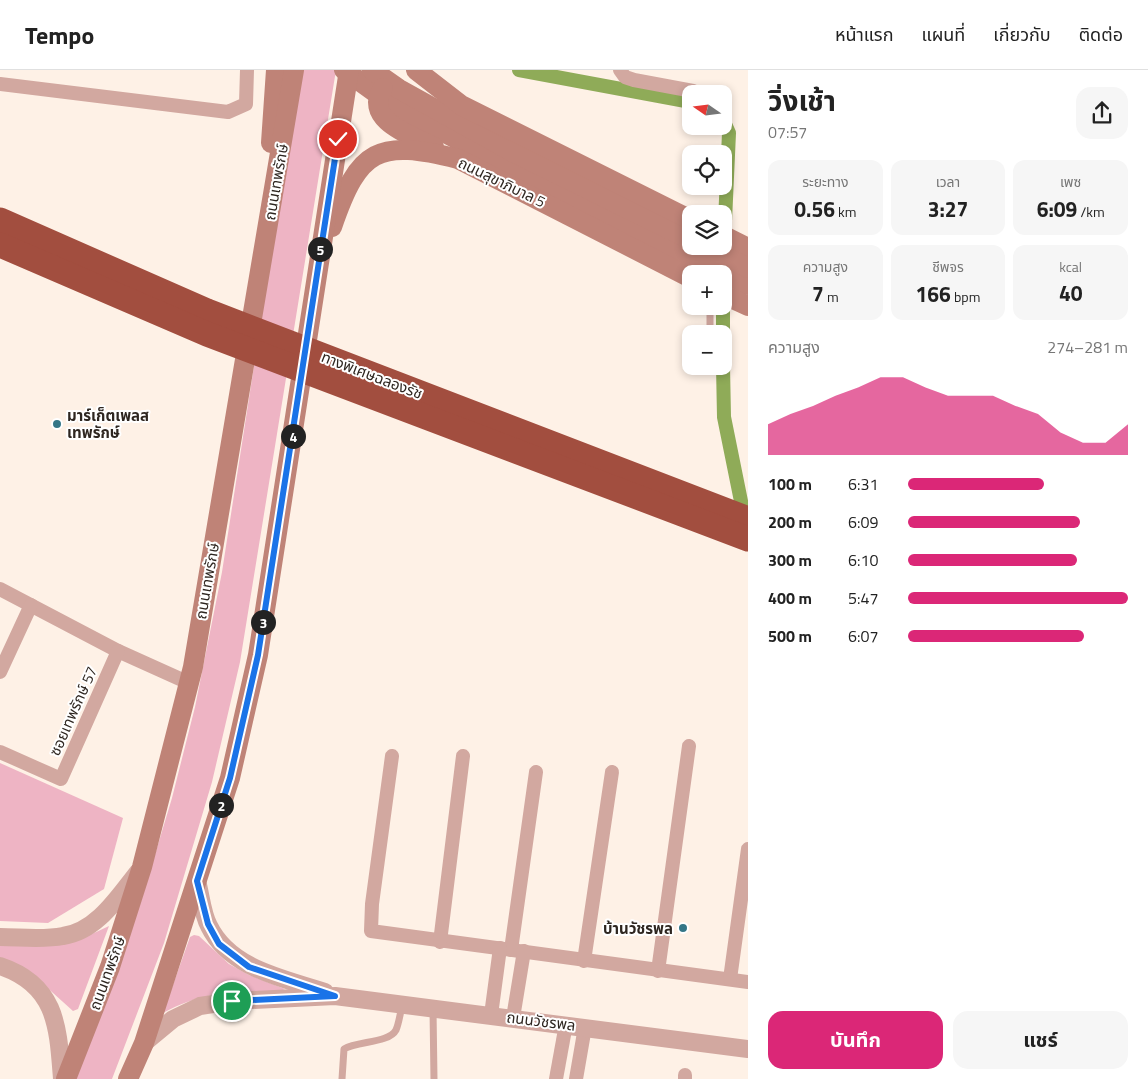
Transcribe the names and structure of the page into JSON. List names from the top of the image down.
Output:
{
  "streets": {
    "highway": ["ทางพิเศษฉลองรัช"],
    "main road": ["ถนนเทพรักษ์", "ถนนสุขาภิบาล 5"],
    "street": ["ซอยเทพรักษ์ 57", "ถนนวัชรพล"]
  },
  "places": ["มาร์เก็ตเพลส เทพรักษ์", "บ้านวัชรพล"],
  "north": "left",
  "page": {
    "header": "Tempo",
    "nav": [
      "หน้าแรก",
      "แผนที่",
      "เกี่ยวกับ",
      "ติดต่อ"
    ],
    "heading": ["วิ่งเช้า", "07:57"],
    "map_buttons": ["+", "−"],
    "stats": [
      ["ระยะทาง", "0.56 km"],
      ["เวลา", "3:27"],
      ["เพซ", "6:09 /km"],
      ["ความสูง", "7 m"],
      ["ชีพจร", "166 bpm"],
      ["kcal", "40"]
    ],
    "pins": [
      "5",
      "4",
      "3",
      "2"
    ],
    "chart": ["ความสูง", "274–281 m"],
    "list": [
      {
        "name": "100 m",
        "note": "6:31"
      },
      {
        "name": "200 m",
        "note": "6:09"
      },
      {
        "name": "300 m",
        "note": "6:10"
      },
      {
        "name": "400 m",
        "note": "5:47"
      },
      {
        "name": "500 m",
        "note": "6:07"
      }
    ],
    "buttons": ["บันทึก", "แชร์"]
  }
}
